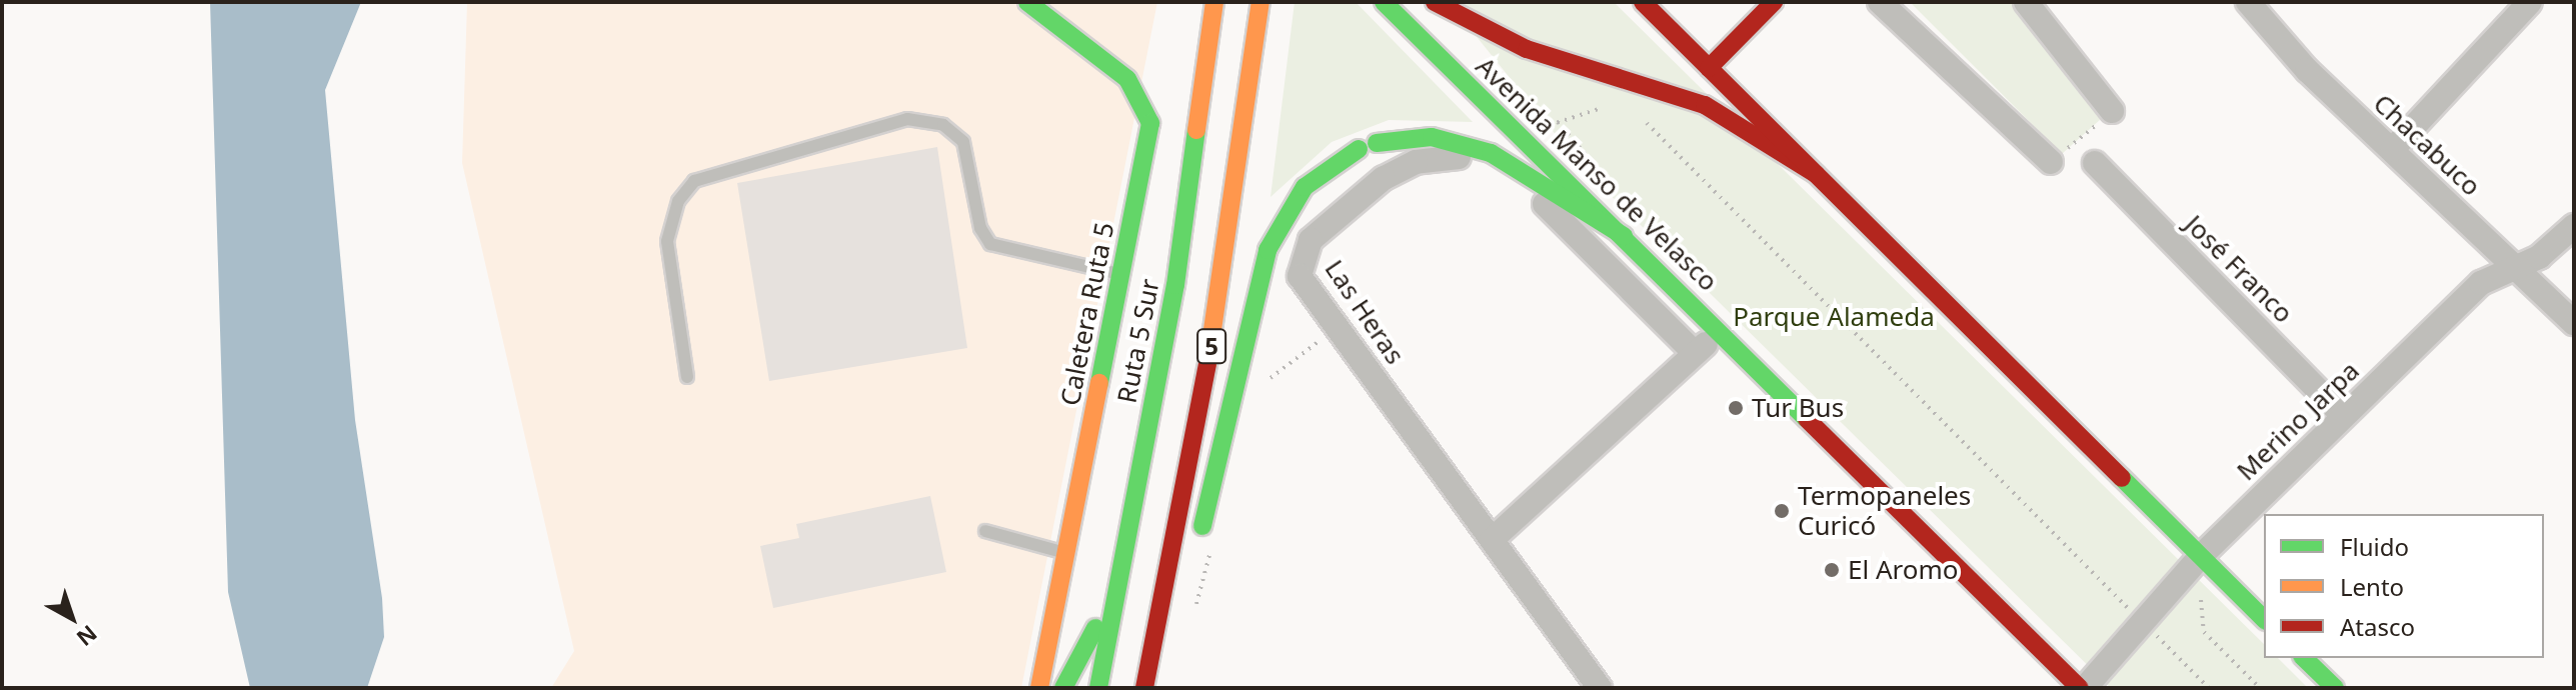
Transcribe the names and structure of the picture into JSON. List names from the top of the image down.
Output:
{
  "streets": {
    "main road": [
      "Avenida Manso de Velasco",
      "Caletera Ruta 5",
      "Ruta 5 Sur",
      "5"
    ],
    "street": [
      "Chacabuco",
      "José Franco",
      "Las Heras",
      "Merino Jarpa"
    ]
  },
  "crossings": [
    ["Chacabuco", "Merino Jarpa"],
    ["Avenida Manso de Velasco", "Merino Jarpa"],
    ["José Franco", "Merino Jarpa"]
  ],
  "parks": ["Parque Alameda"],
  "places": ["Tur Bus", "Termopaneles Curicó", "El Aromo"],
  "legend": ["Fluido", "Lento", "Atasco"],
  "north": "bottom right"
}
